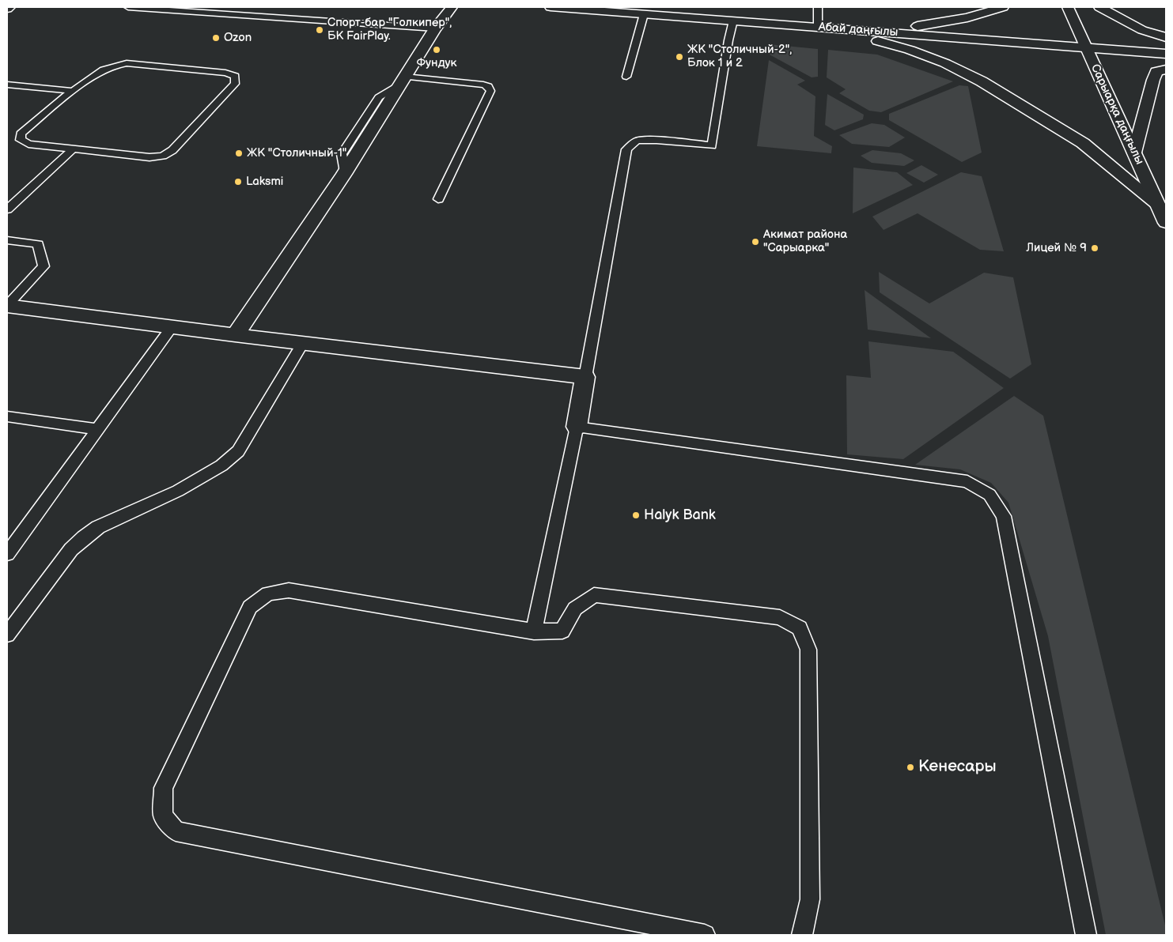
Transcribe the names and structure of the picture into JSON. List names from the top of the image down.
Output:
{
  "streets": {
    "street": ["Абай даңғылы", "Сарыарқа даңғылы"]
  },
  "crossings": [
    ["Абай даңғылы", "Сарыарқа даңғылы"]
  ],
  "places": [
    "Спорт-бар \"Голкипер\", БК FairPlay.",
    "Ozon",
    "Фундук",
    "ЖК \"Столичный-2\", Блок 1 и 2",
    "ЖК \"Столичный-1\"",
    "Laksmi",
    "Акимат района \"Сарыарка\"",
    "Лицей № 9",
    "Halyk Bank",
    "Кенесары"
  ]
}
